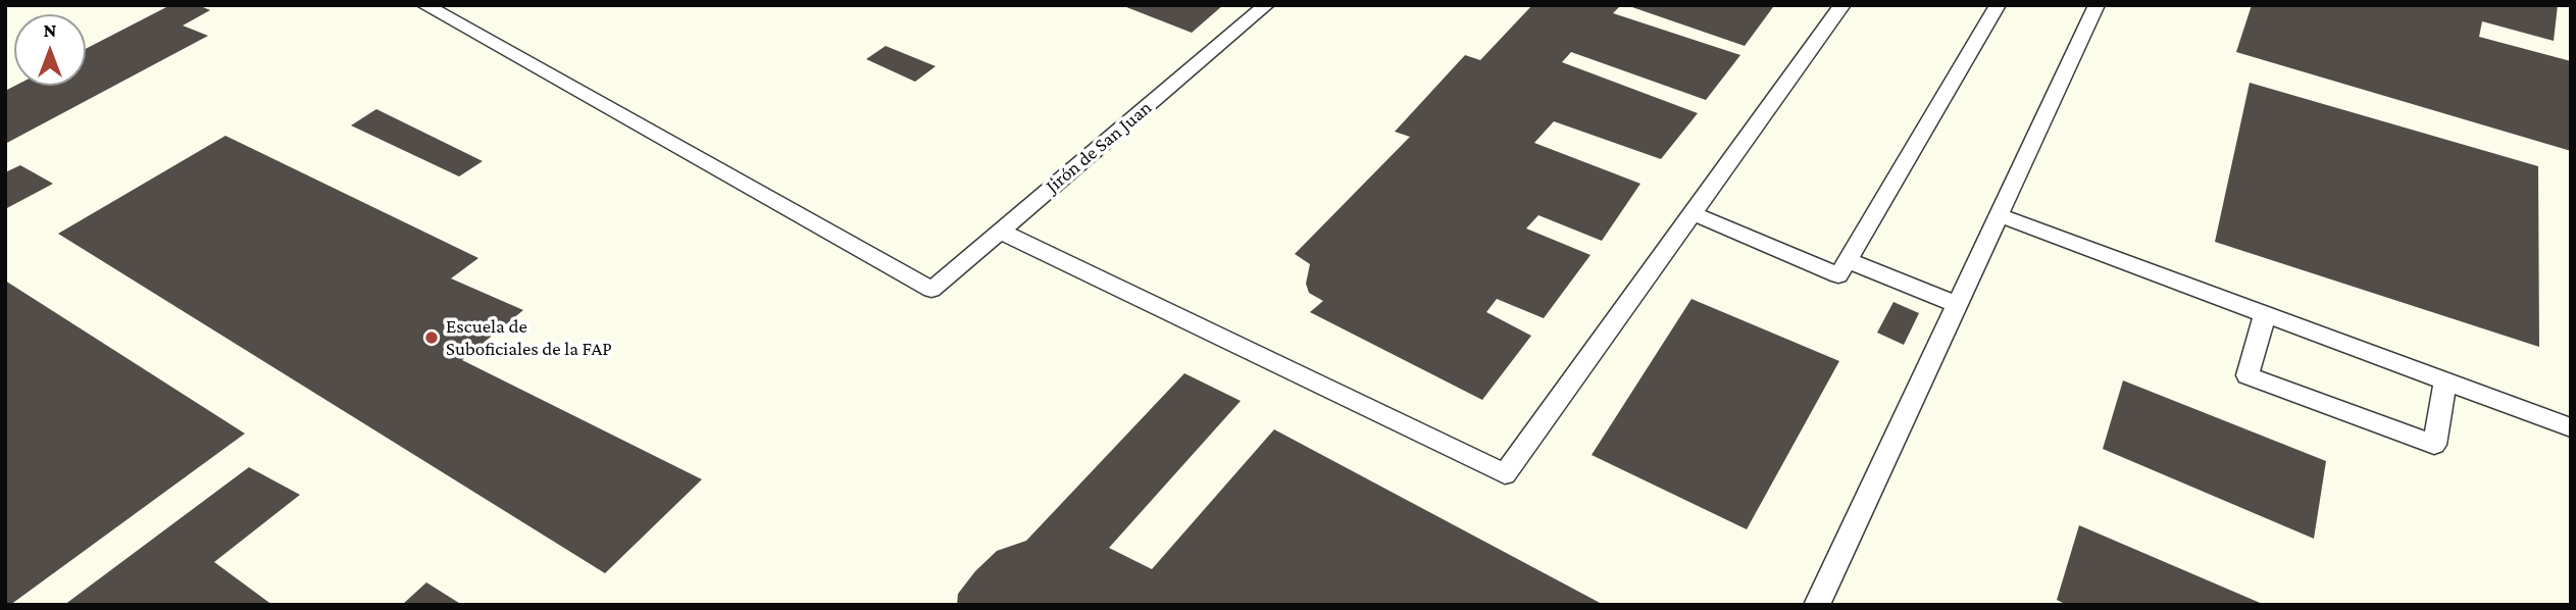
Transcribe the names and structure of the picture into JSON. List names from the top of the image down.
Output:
{
  "streets": {
    "lane": ["Jirón de San Juan"]
  },
  "places": ["Escuela de Suboficiales de la FAP"],
  "north": "top"
}
